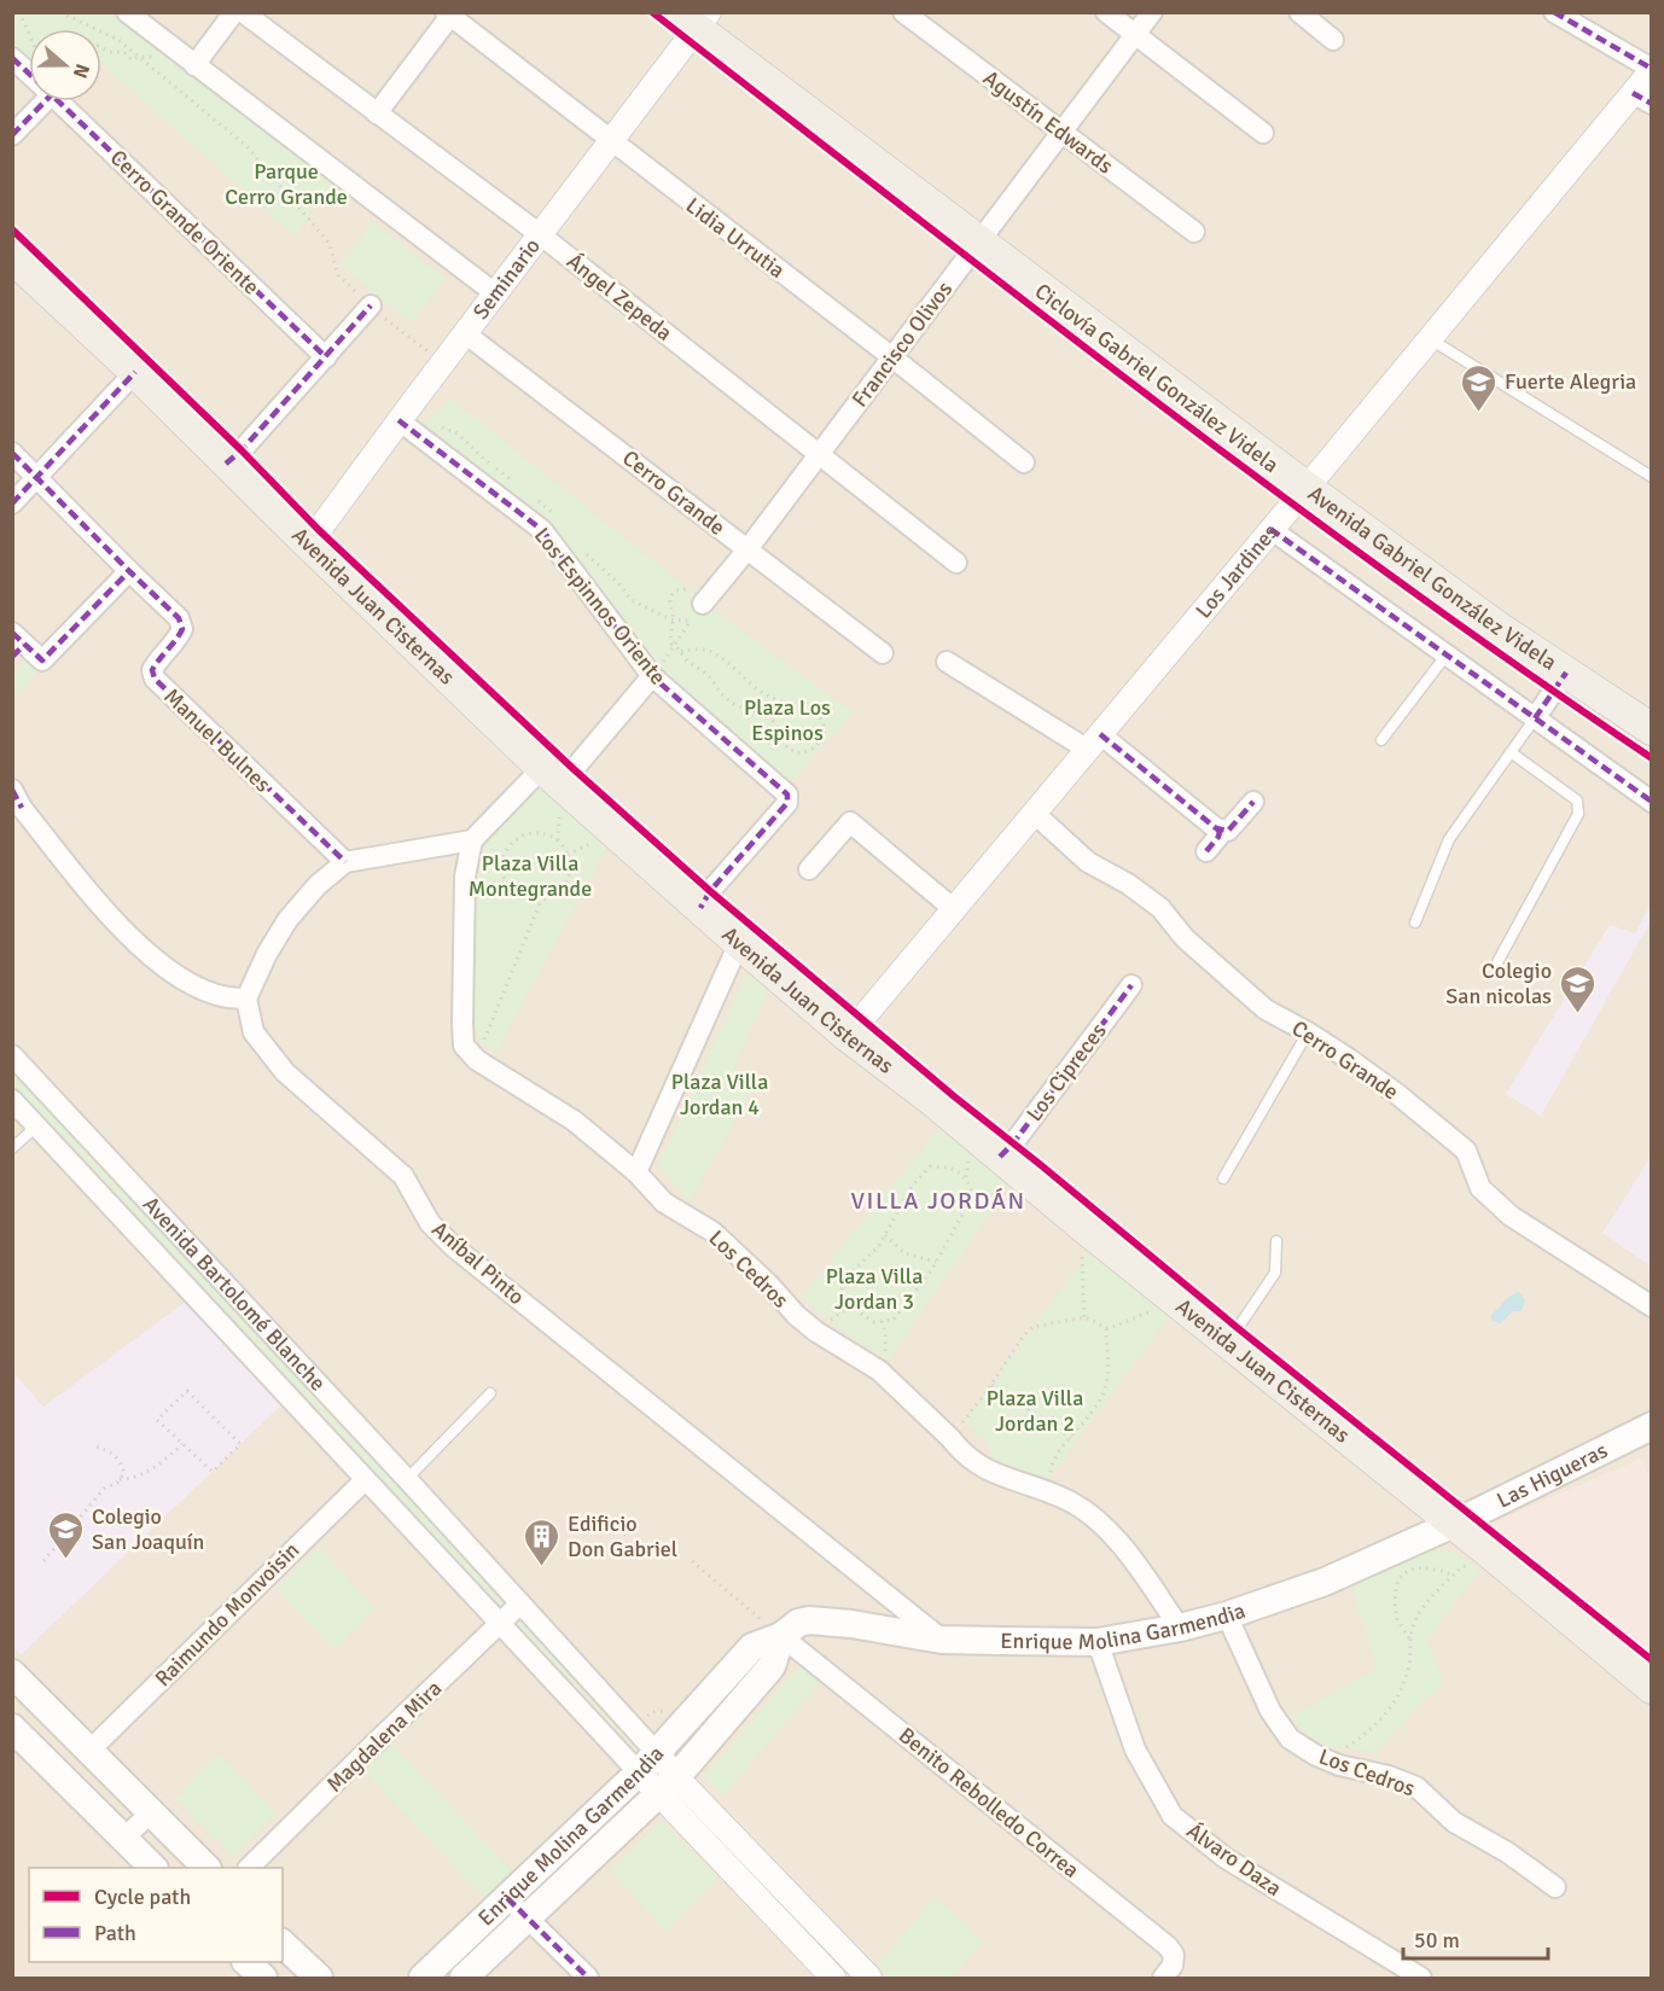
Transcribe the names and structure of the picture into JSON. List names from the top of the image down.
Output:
{
  "streets": {
    "main road": [
      "Avenida Gabriel González Videla",
      "Avenida Juan Cisternas",
      "Las Higueras",
      "Enrique Molina Garmendia"
    ],
    "street": [
      "Agustín Edwards",
      "Cerro Grande Oriente",
      "Lidia Urrutia",
      "Seminario",
      "Ángel Zepeda",
      "Francisco Olivos",
      "Cerro Grande",
      "Los Jardines",
      "Los Espinnos Oriente",
      "Manuel Bulnes",
      "Los Cipreces",
      "Aníbal Pinto",
      "Los Cedros",
      "Avenida Bartolomé Blanche",
      "Raimundo Monvoisin",
      "Magdalena Mira",
      "Benito Rebolledo Correa",
      "Álvaro Daza"
    ],
    "cycle path": ["Ciclovía Gabriel González Videla"]
  },
  "crossings": [
    ["Agustín Edwards", "Francisco Olivos"],
    ["Lidia Urrutia", "Seminario"],
    ["Lidia Urrutia", "Francisco Olivos"],
    ["Seminario", "Ángel Zepeda"],
    ["Seminario", "Cerro Grande"],
    ["Seminario", "Avenida Gabriel González Videla"],
    ["Seminario", "Avenida Juan Cisternas"],
    ["Seminario", "Los Espinnos Oriente"],
    ["Ángel Zepeda", "Francisco Olivos"],
    ["Francisco Olivos", "Cerro Grande"],
    ["Francisco Olivos", "Avenida Gabriel González Videla"],
    ["Cerro Grande", "Los Jardines"],
    ["Los Jardines", "Avenida Gabriel González Videla"],
    ["Los Jardines", "Avenida Juan Cisternas"],
    ["Avenida Juan Cisternas", "Los Espinnos Oriente"],
    ["Avenida Juan Cisternas", "Los Cipreces"],
    ["Avenida Juan Cisternas", "Las Higueras"],
    ["Avenida Juan Cisternas", "Enrique Molina Garmendia"],
    ["Aníbal Pinto", "Enrique Molina Garmendia"],
    ["Los Cedros", "Enrique Molina Garmendia"],
    ["Avenida Bartolomé Blanche", "Raimundo Monvoisin"],
    ["Avenida Bartolomé Blanche", "Enrique Molina Garmendia"],
    ["Avenida Bartolomé Blanche", "Magdalena Mira"],
    ["Las Higueras", "Enrique Molina Garmendia"],
    ["Enrique Molina Garmendia", "Benito Rebolledo Correa"],
    ["Enrique Molina Garmendia", "Álvaro Daza"]
  ],
  "districts": ["VILLA JORDÁN"],
  "parks": [
    "Parque Cerro Grande",
    "Plaza Los Espinos",
    "Plaza Villa Montegrande",
    "Plaza Villa Jordan 4",
    "Plaza Villa Jordan 3",
    "Plaza Villa Jordan 2"
  ],
  "places": {
    "school or university": ["Fuerte Alegria", "Colegio San nicolas", "Colegio San Joaquín"],
    "building": ["Edificio Don Gabriel"]
  },
  "legend": ["Cycle path", "Path"],
  "scale_bar": "50 m",
  "north": "right"
}
